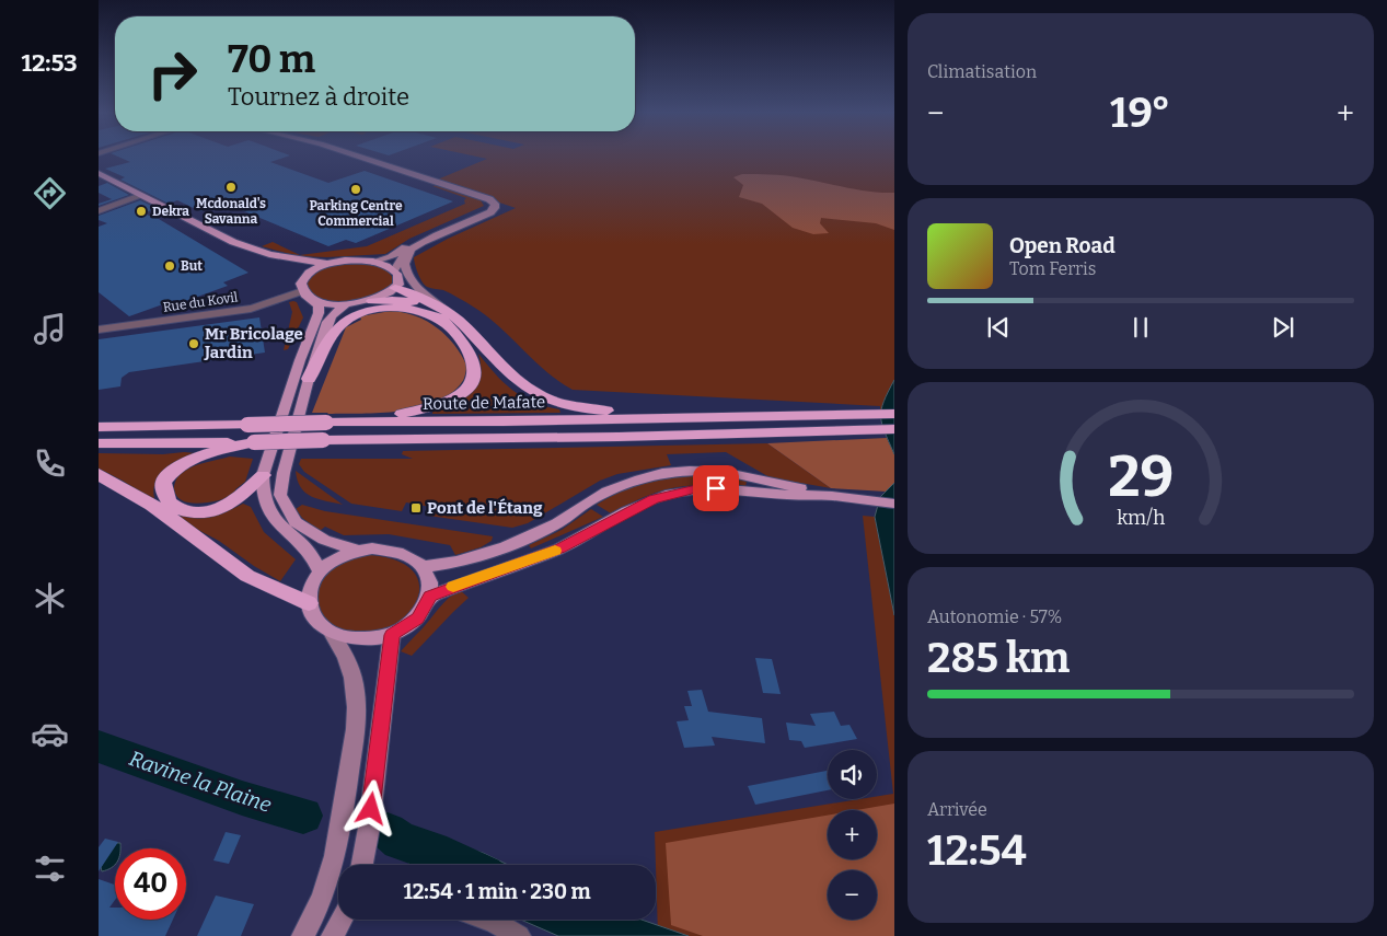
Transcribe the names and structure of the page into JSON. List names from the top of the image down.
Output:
{
  "streets": {
    "highway": ["Route de Mafate"],
    "street": ["Rue du Kovil"]
  },
  "water": ["Ravine la Plaine"],
  "places": {
    "other": [
      "Mcdonald's Savanna",
      "Parking Centre Commercial",
      "Dekra",
      "But",
      "Mr Bricolage Jardin"
    ],
    "transit": ["Pont de l'Étang"]
  },
  "page": {
    "tabs": "12:53",
    "tile": [
      "Climatisation",
      ["Autonomie · 57%", "285 km"],
      ["Arrivée", "12:54"]
    ],
    "turn": ["70 m", "Tournez à droite"],
    "heat": ["−", "19°", "+"],
    "song": ["Open Road", "Tom Ferris"],
    "map_buttons": ["+", "−"],
    "limit": "40",
    "trip": "12:54 · 1 min · 230 m",
    "gauge": ["29", "km/h"]
  }
}
